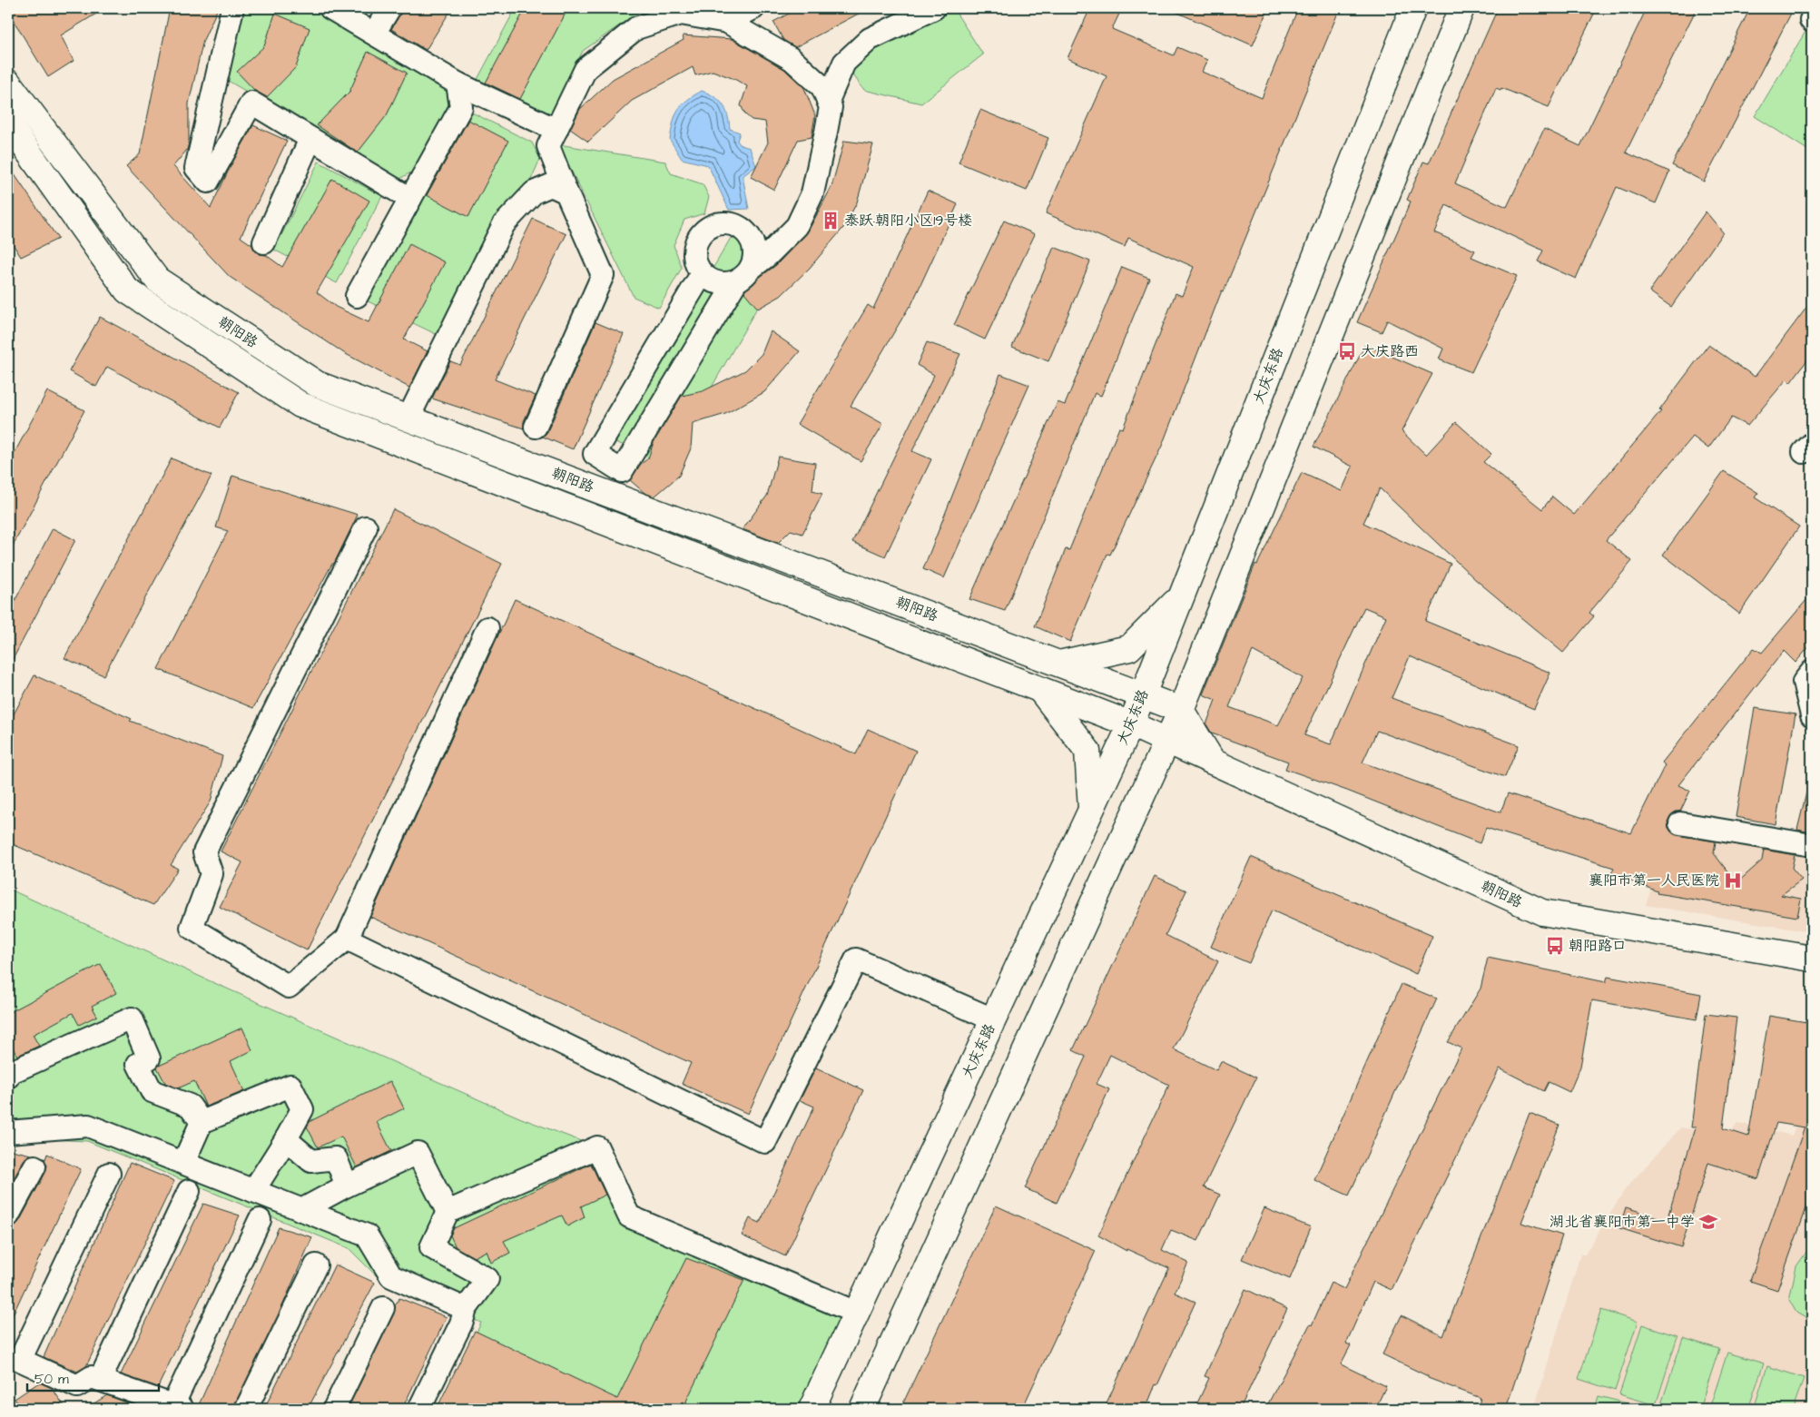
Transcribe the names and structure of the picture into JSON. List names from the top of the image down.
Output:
{
  "streets": {
    "main road": ["朝阳路", "大庆东路"]
  },
  "crossings": [
    ["朝阳路", "大庆东路"]
  ],
  "places": {
    "building": ["泰跃·朝阳小区19号楼"],
    "bus stop": ["大庆路西", "朝阳路口"],
    "hospital": ["襄阳市第一人民医院"],
    "school or university": ["湖北省襄阳市第一中学"]
  },
  "scale_bar": "50 m"
}
